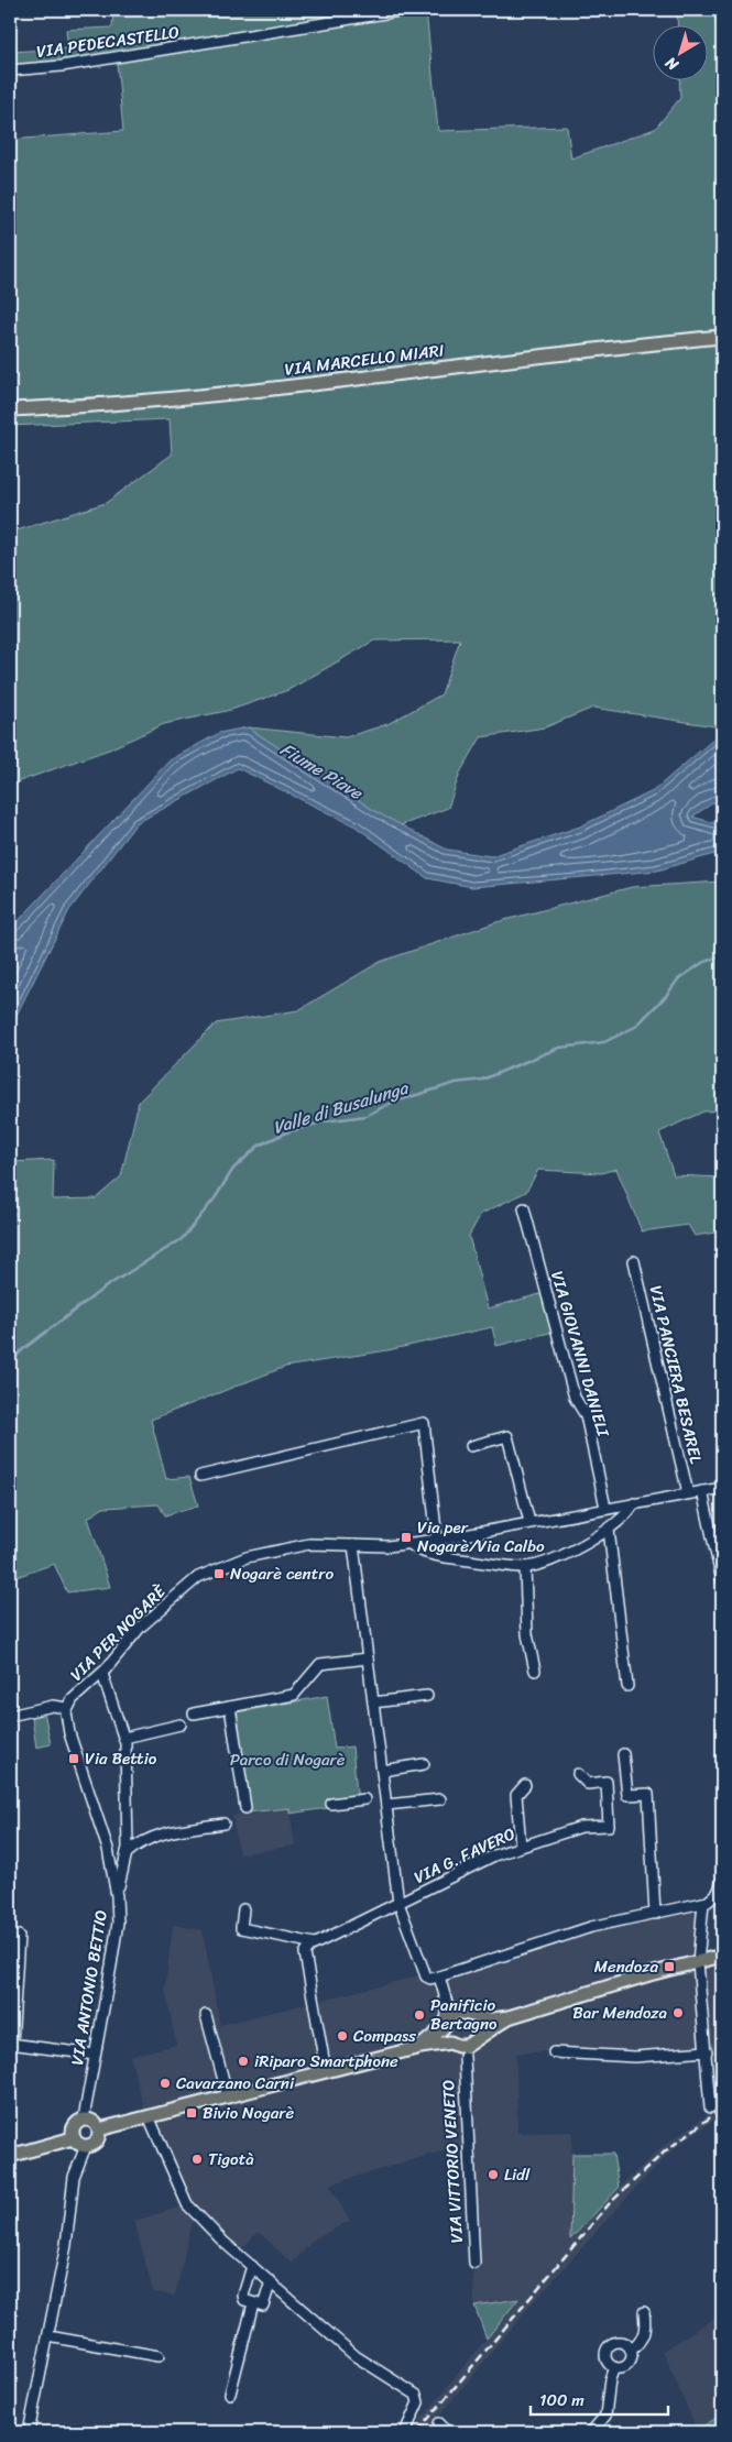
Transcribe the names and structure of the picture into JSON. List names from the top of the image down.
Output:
{
  "streets": {
    "main road": ["VIA MARCELLO MIARI"],
    "street": [
      "VIA PEDECASTELLO",
      "VIA GIOVANNI DANIELI",
      "VIA PANCIERA BESAREL",
      "VIA PER NOGARÈ",
      "VIA G. FAVERO",
      "VIA ANTONIO BETTIO",
      "VIA VITTORIO VENETO"
    ]
  },
  "crossings": [
    ["VIA GIOVANNI DANIELI", "VIA PER NOGARÈ"],
    ["VIA PANCIERA BESAREL", "VIA PER NOGARÈ"],
    ["VIA PER NOGARÈ", "VIA ANTONIO BETTIO"]
  ],
  "water": ["Fiume Piave", "Valle di Busalunga"],
  "parks": ["Parco di Nogarè"],
  "places": {
    "transit": [
      "Via per Nogarè/Via Calbo",
      "Nogarè centro",
      "Via Bettio",
      "Mendoza",
      "Bivio Nogarè"
    ],
    "other": [
      "Bar Mendoza",
      "Panificio Bertagno",
      "Compass",
      "iRiparo Smartphone",
      "Cavarzano Carni",
      "Tigotà",
      "Lidl"
    ]
  },
  "scale_bar": "100 m",
  "north": "bottom left"
}
